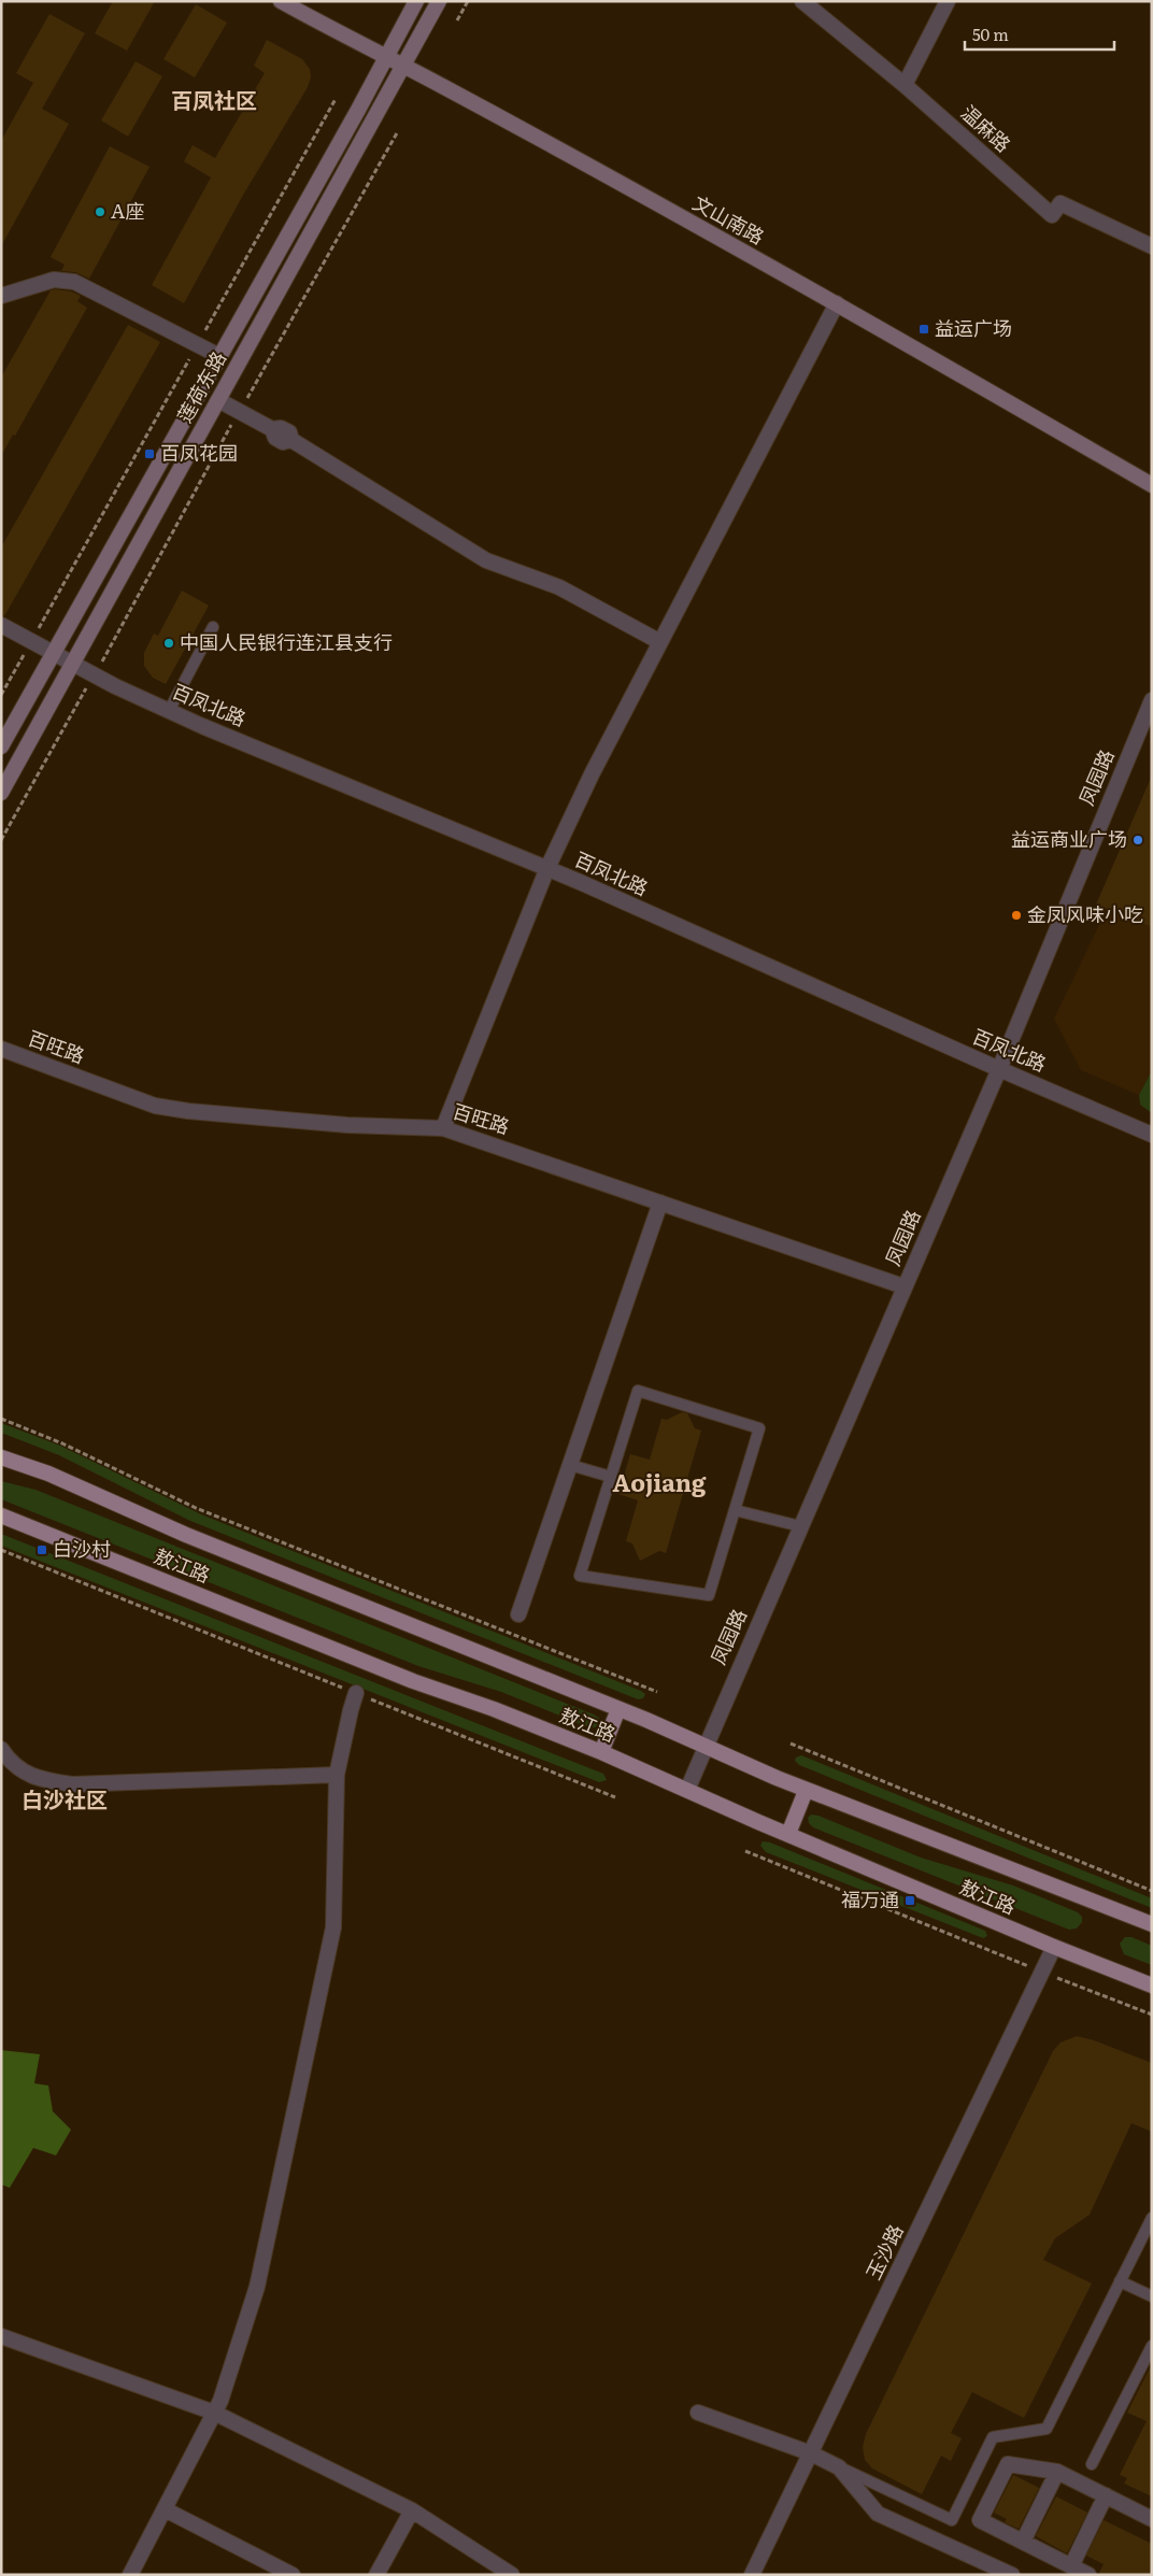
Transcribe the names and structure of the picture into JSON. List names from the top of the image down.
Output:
{
  "streets": {
    "main road": ["文山南路", "莲荷东路", "敖江路"],
    "street": [
      "温麻路",
      "百凤北路",
      "凤园路",
      "百旺路",
      "玉沙路"
    ]
  },
  "crossings": [
    ["文山南路", "莲荷东路"],
    ["莲荷东路", "百凤北路"],
    ["百凤北路", "凤园路"],
    ["凤园路", "百旺路"],
    ["凤园路", "敖江路"],
    ["敖江路", "玉沙路"]
  ],
  "districts": ["百凤社区", "Aojiang", "白沙社区"],
  "places": {
    "other": [
      "A座",
      "中国人民银行连江县支行",
      "益运商业广场",
      "金凤风味小吃"
    ],
    "transit": [
      "益运广场",
      "百凤花园",
      "白沙村",
      "福万通"
    ]
  },
  "scale_bar": "50 m"
}
